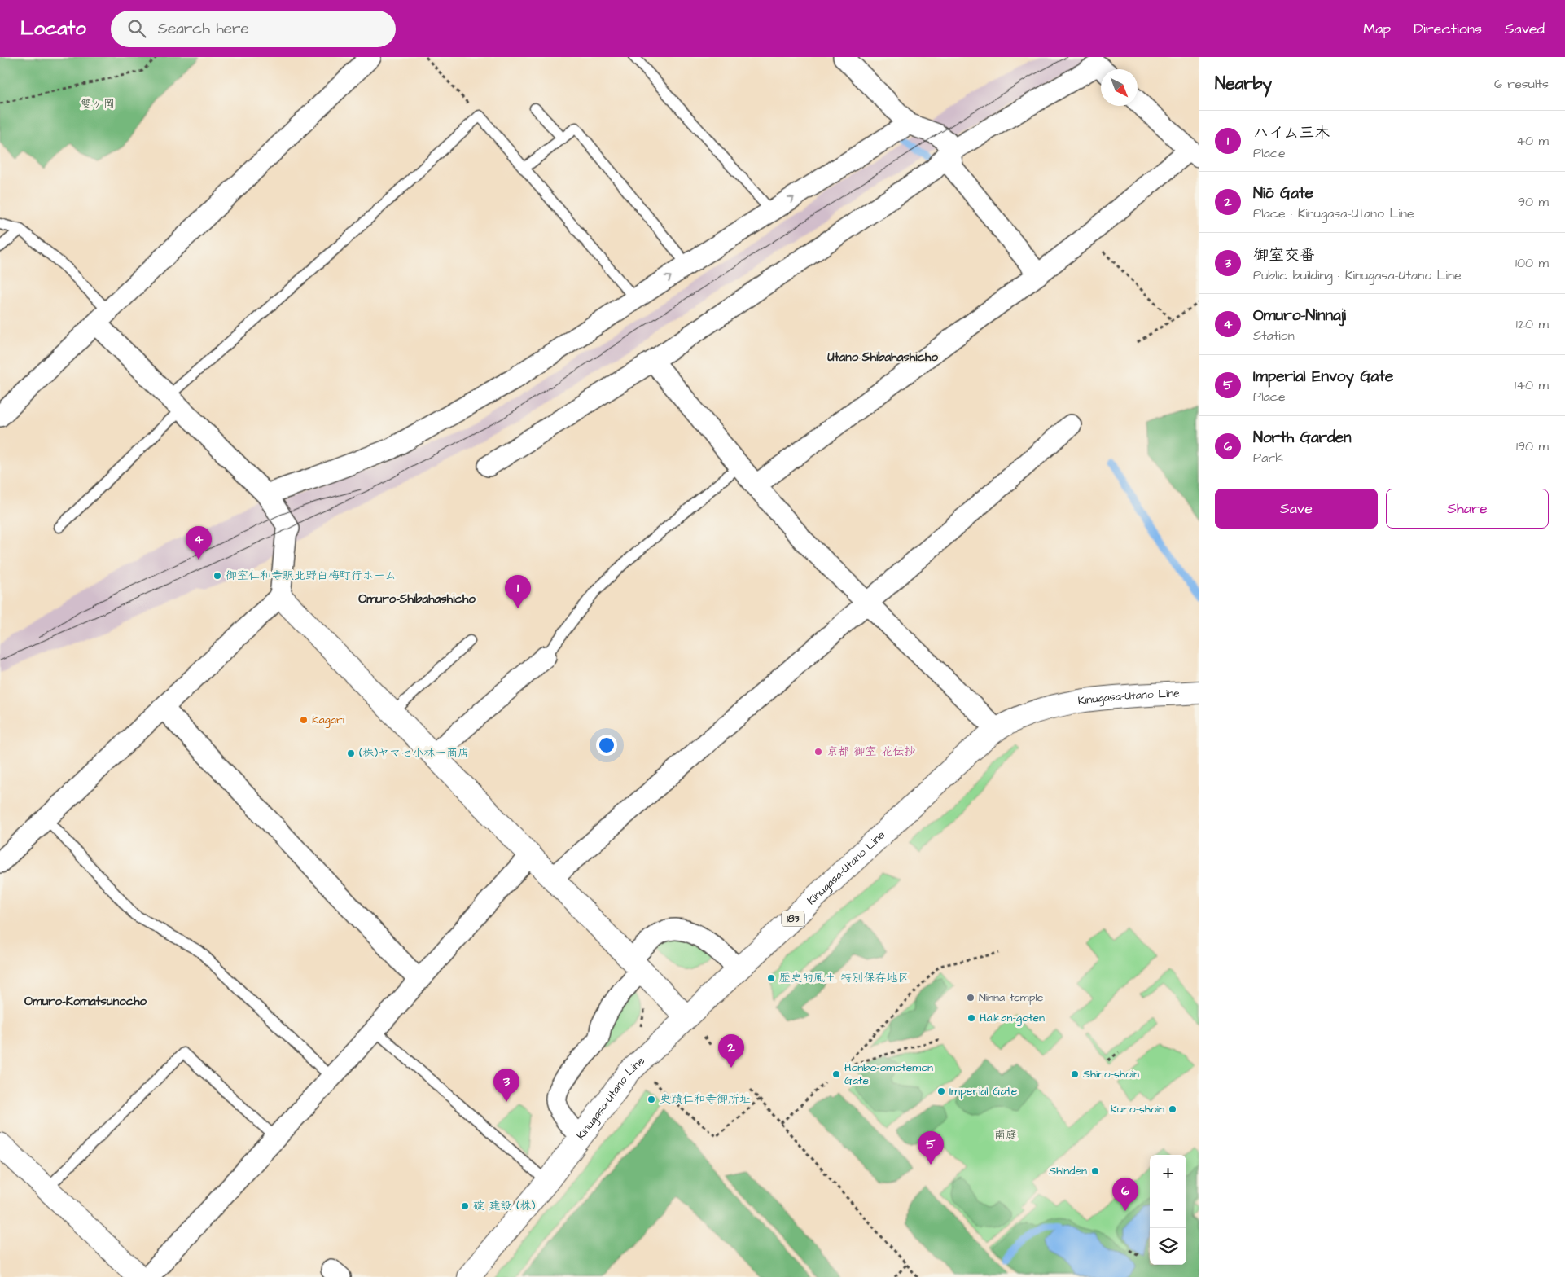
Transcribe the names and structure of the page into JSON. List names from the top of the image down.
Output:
{
  "streets": {
    "main road": ["Kinugasa-Utano Line", "183"]
  },
  "districts": ["Utano-Shibahashicho", "Omuro-Shibahashicho", "Omuro-Komatsunocho"],
  "parks": ["雙ヶ岡", "南庭"],
  "places": [
    "御室仁和寺駅北野白梅町行ホーム",
    "Kagari",
    "京都 御室 花伝抄",
    "(株)ヤマセ小林一商店",
    "歴史的風土 特別保存地区",
    "Ninna temple",
    "Haikan-goten",
    "Honbo-omotemon Gate",
    "Shiro-shoin",
    "Imperial Gate",
    "史蹟仁和寺御所址",
    "Kuro-shoin",
    "Shinden",
    "碇 建設 (株)"
  ],
  "north": "bottom right",
  "page": {
    "header": "Locato",
    "search": "Search here",
    "nav": ["Map", "Directions", "Saved"],
    "heading": ["Nearby", "6 results"],
    "list": [
      {
        "mark": "1",
        "name": "ハイム三木",
        "note": "Place",
        "value": "40 m"
      },
      {
        "mark": "2",
        "name": "Niō Gate",
        "note": "Place · Kinugasa-Utano Line",
        "value": "90 m"
      },
      {
        "mark": "3",
        "name": "御室交番",
        "note": "Public building · Kinugasa-Utano Line",
        "value": "100 m"
      },
      {
        "mark": "4",
        "name": "Omuro-Ninnaji",
        "note": "Station",
        "value": "120 m"
      },
      {
        "mark": "5",
        "name": "Imperial Envoy Gate",
        "note": "Place",
        "value": "140 m"
      },
      {
        "mark": "6",
        "name": "North Garden",
        "note": "Park",
        "value": "190 m"
      }
    ],
    "buttons": ["Save", "Share"],
    "pins": [
      "4",
      "1",
      "2",
      "3",
      "5",
      "6"
    ],
    "map_buttons": ["+", "−"]
  }
}
